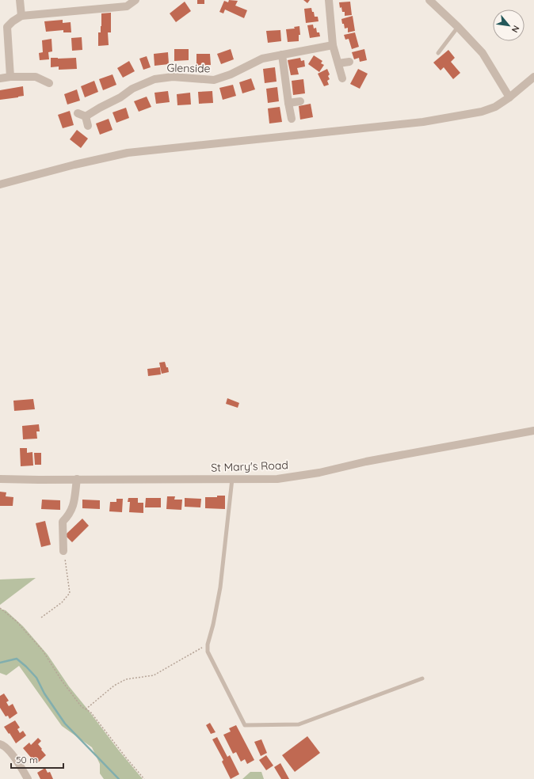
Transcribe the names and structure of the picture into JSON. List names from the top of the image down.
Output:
{
  "streets": {
    "street": ["Glenside", "St Mary's Road"]
  },
  "scale_bar": "50 m",
  "north": "bottom right"
}
